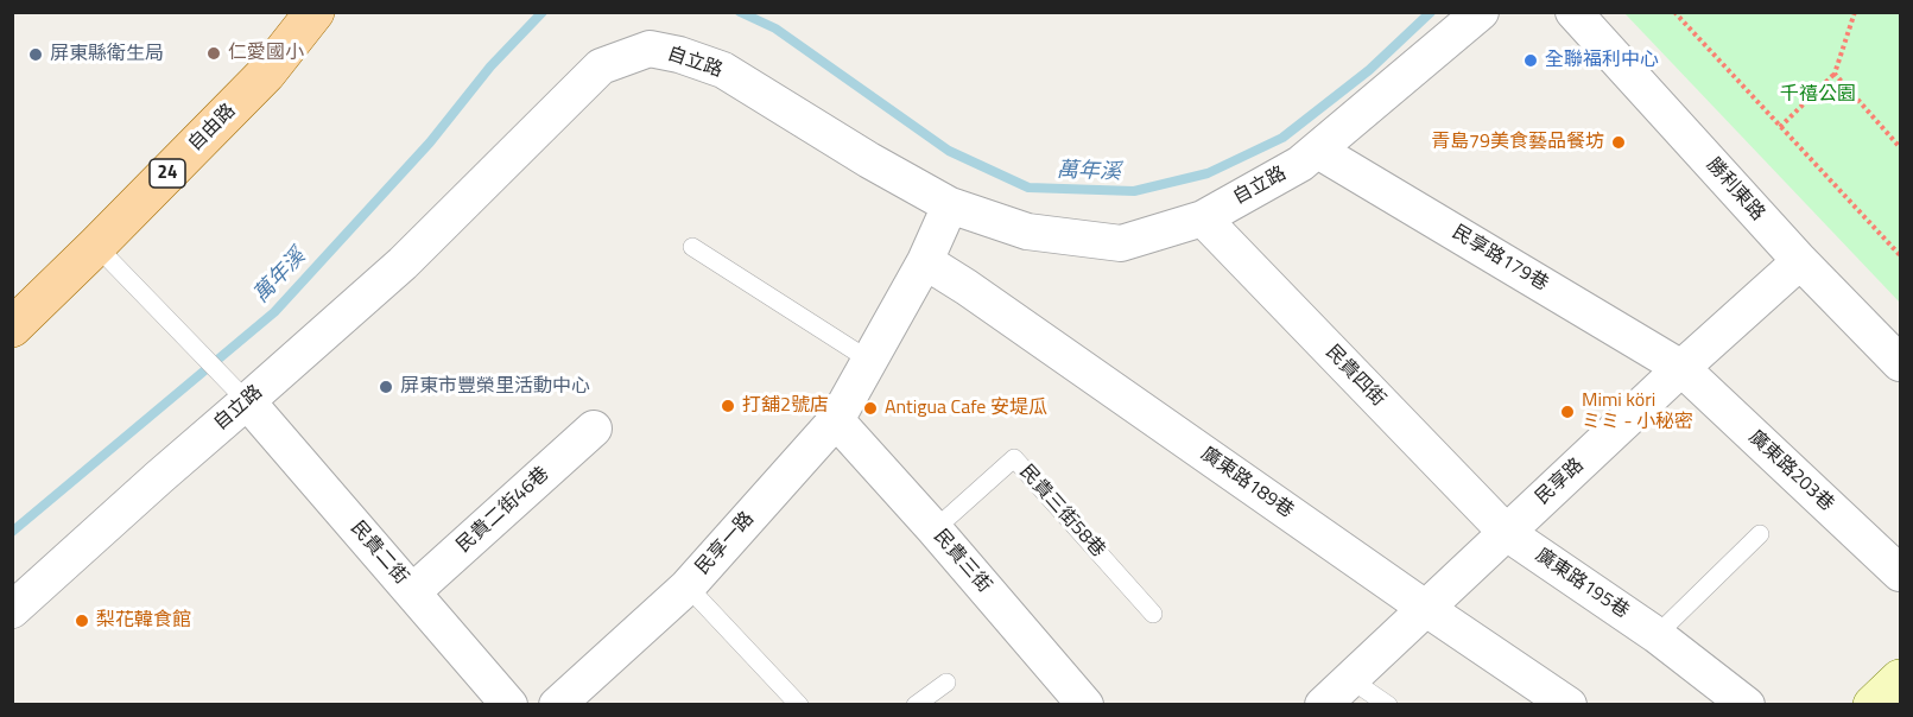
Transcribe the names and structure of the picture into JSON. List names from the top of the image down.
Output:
{
  "streets": {
    "main road": ["自由路", "24"],
    "street": [
      "自立路",
      "勝利東路",
      "民享路179巷",
      "民貴四街",
      "廣東路203巷",
      "民享路",
      "廣東路189巷",
      "民貴二街46巷",
      "民享一路",
      "民貴二街",
      "民貴三街",
      "廣東路195巷"
    ],
    "lane": ["民貴三街58巷"]
  },
  "crossings": [
    ["自立路", "民享路179巷"],
    ["自立路", "民貴四街"],
    ["自立路", "民享一路"],
    ["自立路", "民貴二街"],
    ["勝利東路", "民享路"],
    ["民享路179巷", "廣東路203巷"],
    ["民享路179巷", "民享路"],
    ["民貴四街", "民享路"],
    ["民貴四街", "廣東路195巷"],
    ["廣東路203巷", "民享路"],
    ["民享路", "廣東路189巷"],
    ["民享路", "廣東路195巷"],
    ["廣東路189巷", "民享一路"],
    ["民貴二街46巷", "民貴二街"],
    ["民貴三街58巷", "民貴三街"],
    ["民享一路", "民貴三街"]
  ],
  "water": ["萬年溪"],
  "parks": ["千禧公園"],
  "places": [
    "仁愛國小",
    "屏東縣衛生局",
    "全聯福利中心",
    "青島79美食藝品餐坊",
    "屏東市豐榮里活動中心",
    "打舖2號店",
    "Antigua Cafe 安堤瓜",
    "Mimi köri ミミ - 小秘密",
    "梨花韓食館"
  ]
}
